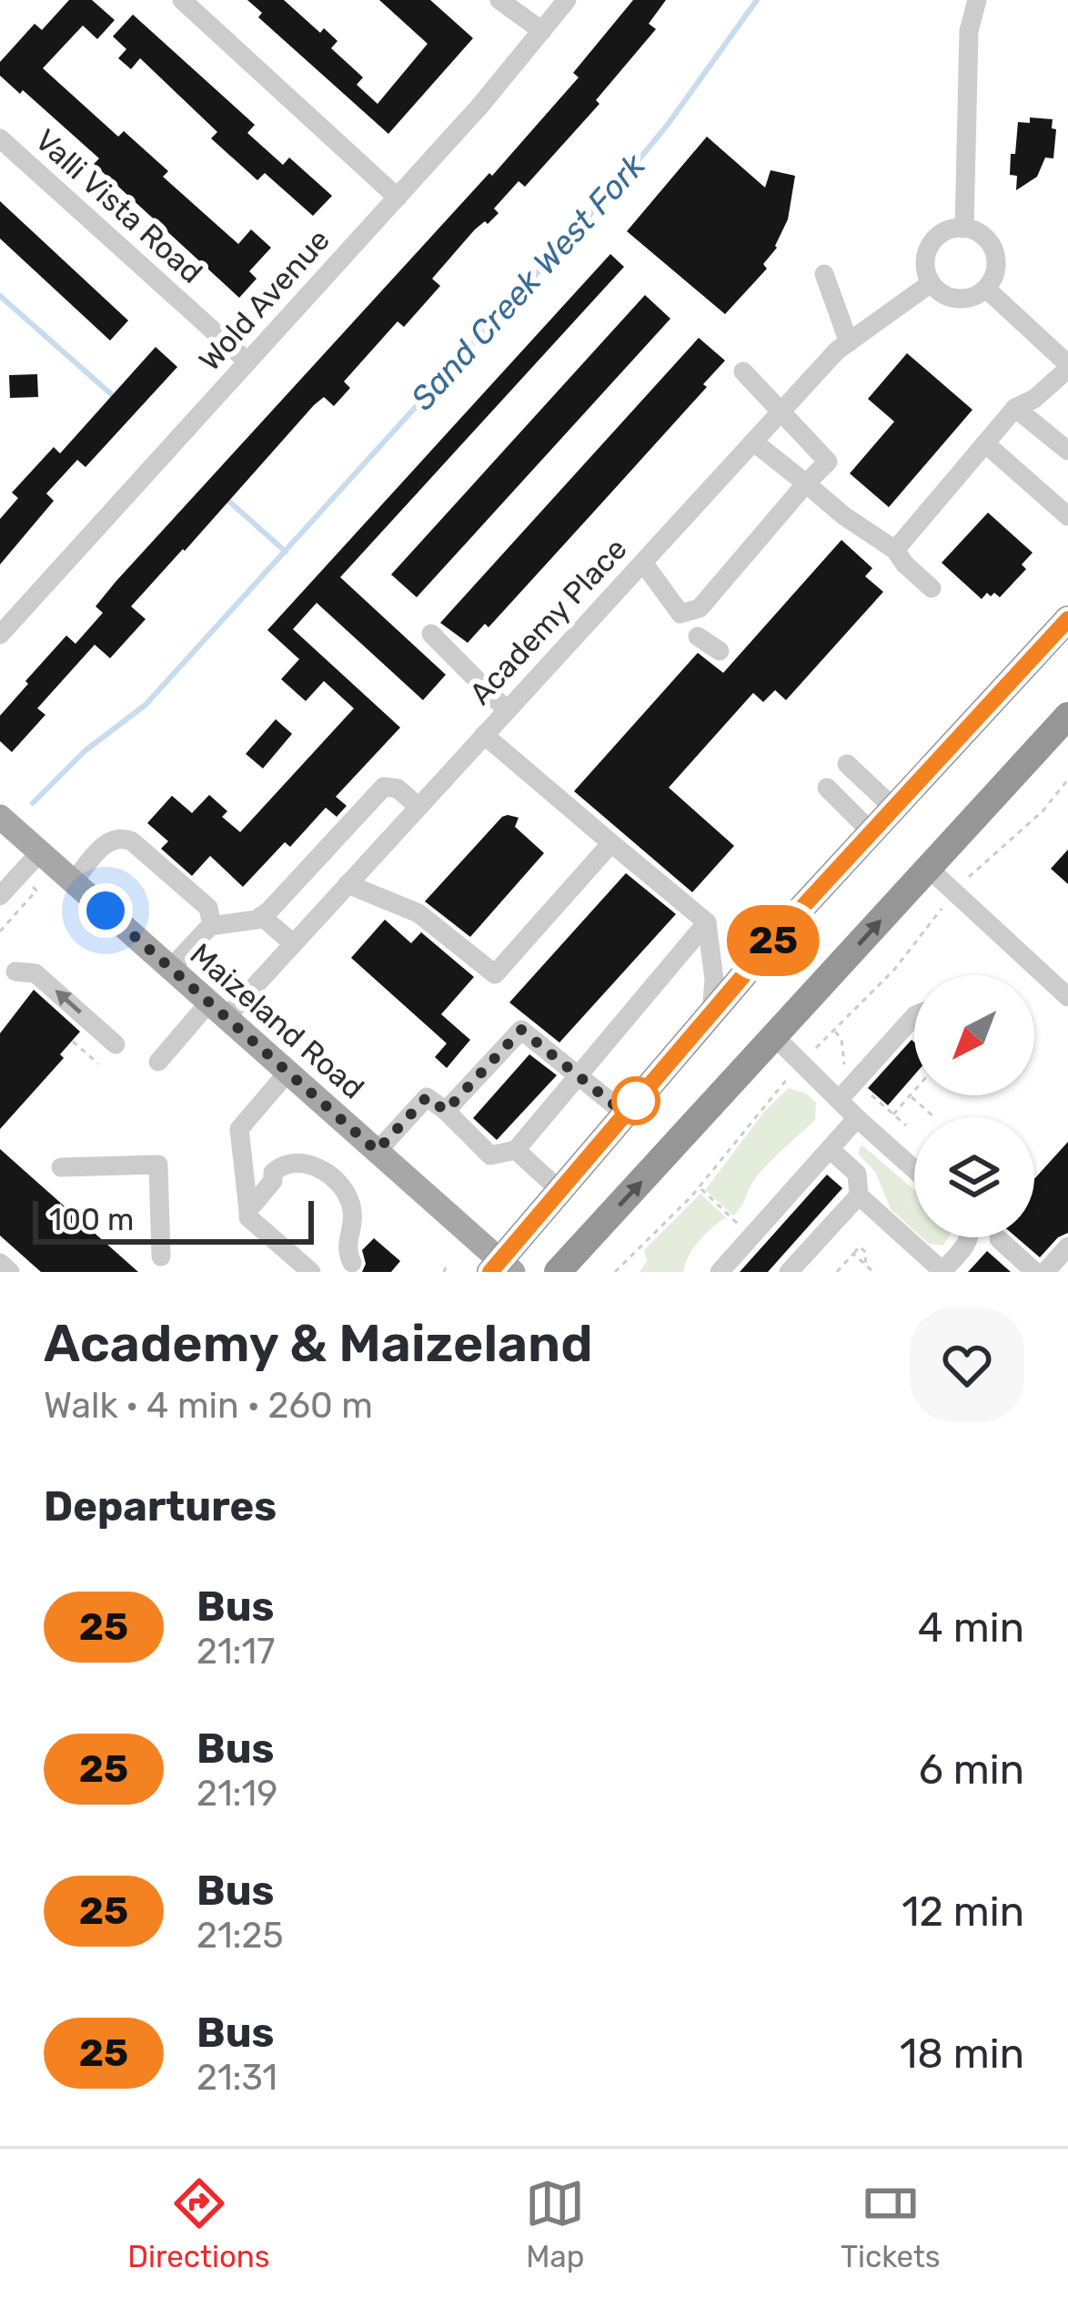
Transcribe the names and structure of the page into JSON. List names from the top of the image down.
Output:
{
  "streets": {
    "main road": ["Maizeland Road"],
    "street": ["Valli Vista Road", "Wold Avenue", "Academy Place"]
  },
  "crossings": [
    ["Valli Vista Road", "Wold Avenue"],
    ["Academy Place", "Maizeland Road"]
  ],
  "water": ["Sand Creek West Fork"],
  "lines": ["bus line 25"],
  "scale_bar": "100 m",
  "north": "bottom left",
  "page": {
    "on_map": "25",
    "scale": "100 m",
    "heading": [
      ["Academy & Maizeland", "Walk · 4 min · 260 m"],
      "Departures"
    ],
    "list": [
      {
        "mark": "25",
        "name": "Bus",
        "note": "21:17",
        "value": "4 min"
      },
      {
        "mark": "25",
        "name": "Bus",
        "note": "21:19",
        "value": "6 min"
      },
      {
        "mark": "25",
        "name": "Bus",
        "note": "21:25",
        "value": "12 min"
      },
      {
        "mark": "25",
        "name": "Bus",
        "note": "21:31",
        "value": "18 min"
      }
    ],
    "tabs": ["Directions", "Map", "Tickets"]
  }
}
